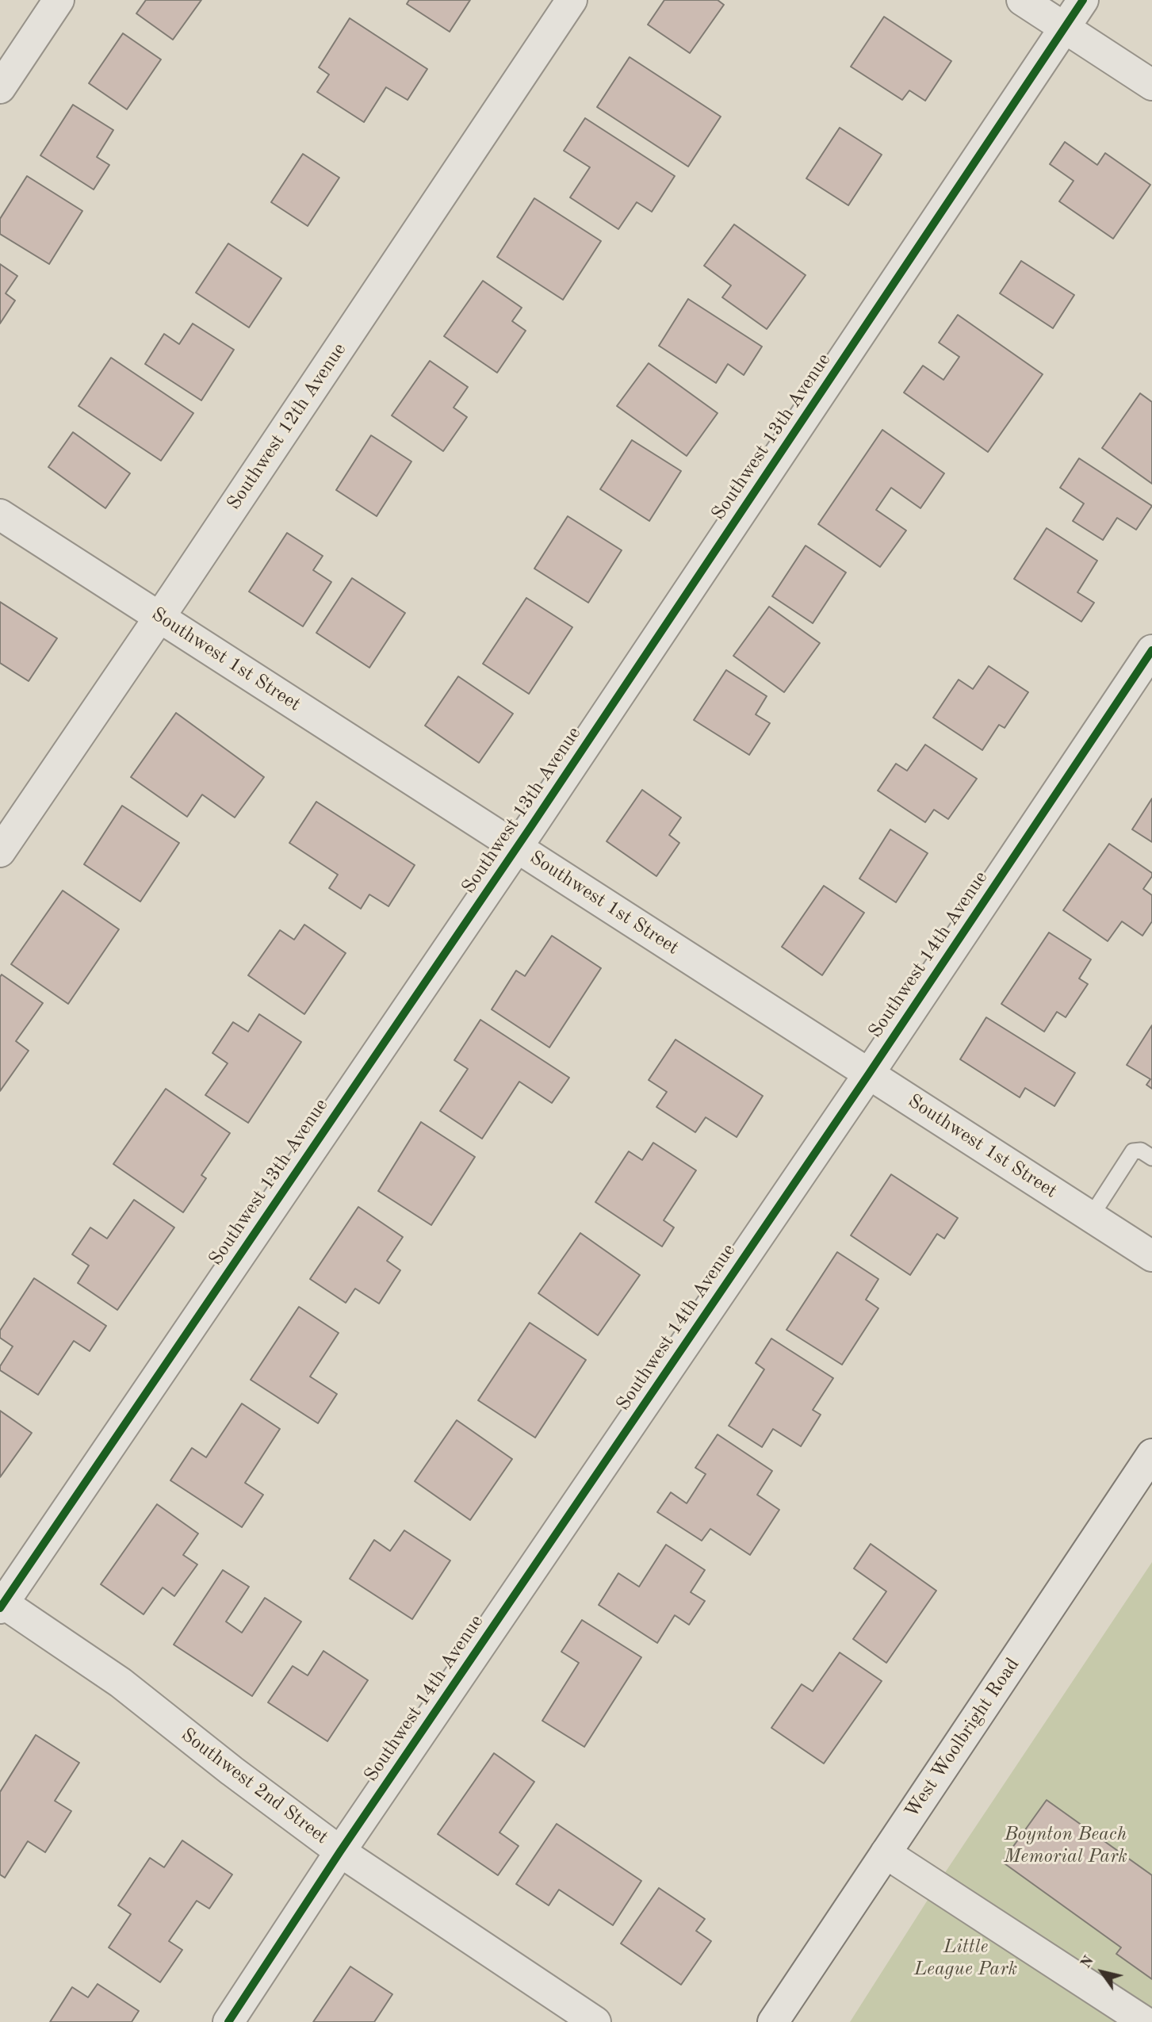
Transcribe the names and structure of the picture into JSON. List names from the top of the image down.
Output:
{
  "streets": {
    "street": [
      "Southwest 12th Avenue",
      "Southwest 13th Avenue",
      "Southwest 1st Street",
      "Southwest 14th Avenue",
      "West Woolbright Road",
      "Southwest 2nd Street"
    ]
  },
  "crossings": [
    ["Southwest 12th Avenue", "Southwest 1st Street"],
    ["Southwest 13th Avenue", "Southwest 1st Street"],
    ["Southwest 13th Avenue", "Southwest 2nd Street"],
    ["Southwest 1st Street", "Southwest 14th Avenue"],
    ["Southwest 14th Avenue", "Southwest 2nd Street"]
  ],
  "parks": ["Boynton Beach Memorial Park", "Little League Park"],
  "north": "top left"
}
